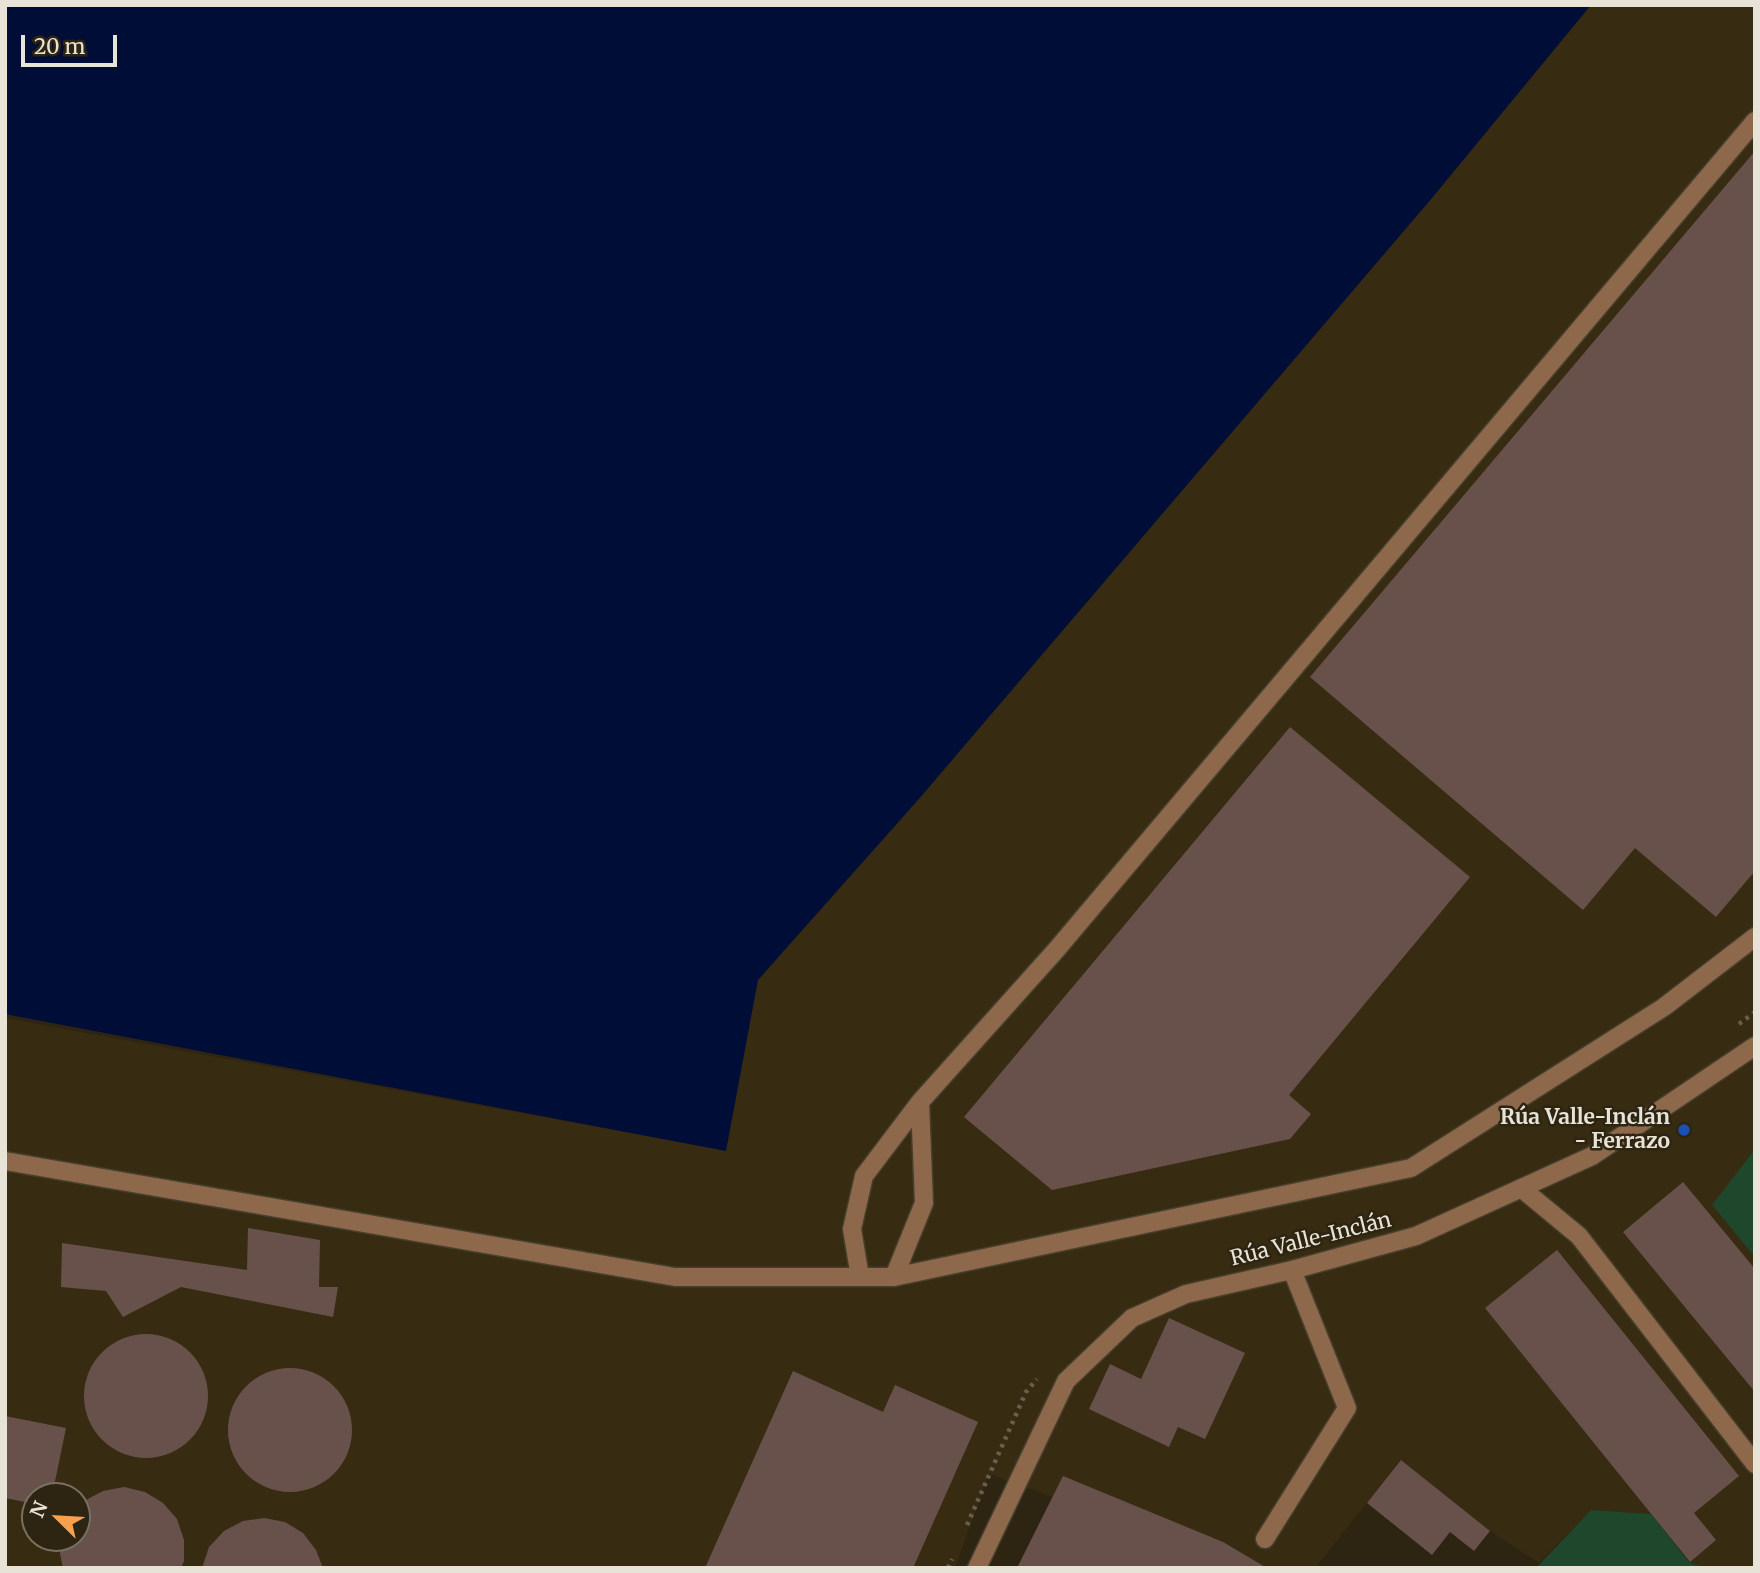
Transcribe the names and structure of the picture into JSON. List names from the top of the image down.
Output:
{
  "streets": {
    "street": ["Rúa Valle-Inclán"]
  },
  "places": ["Rúa Valle-Inclán - Ferrazo"],
  "scale_bar": "20 m",
  "north": "top left"
}
